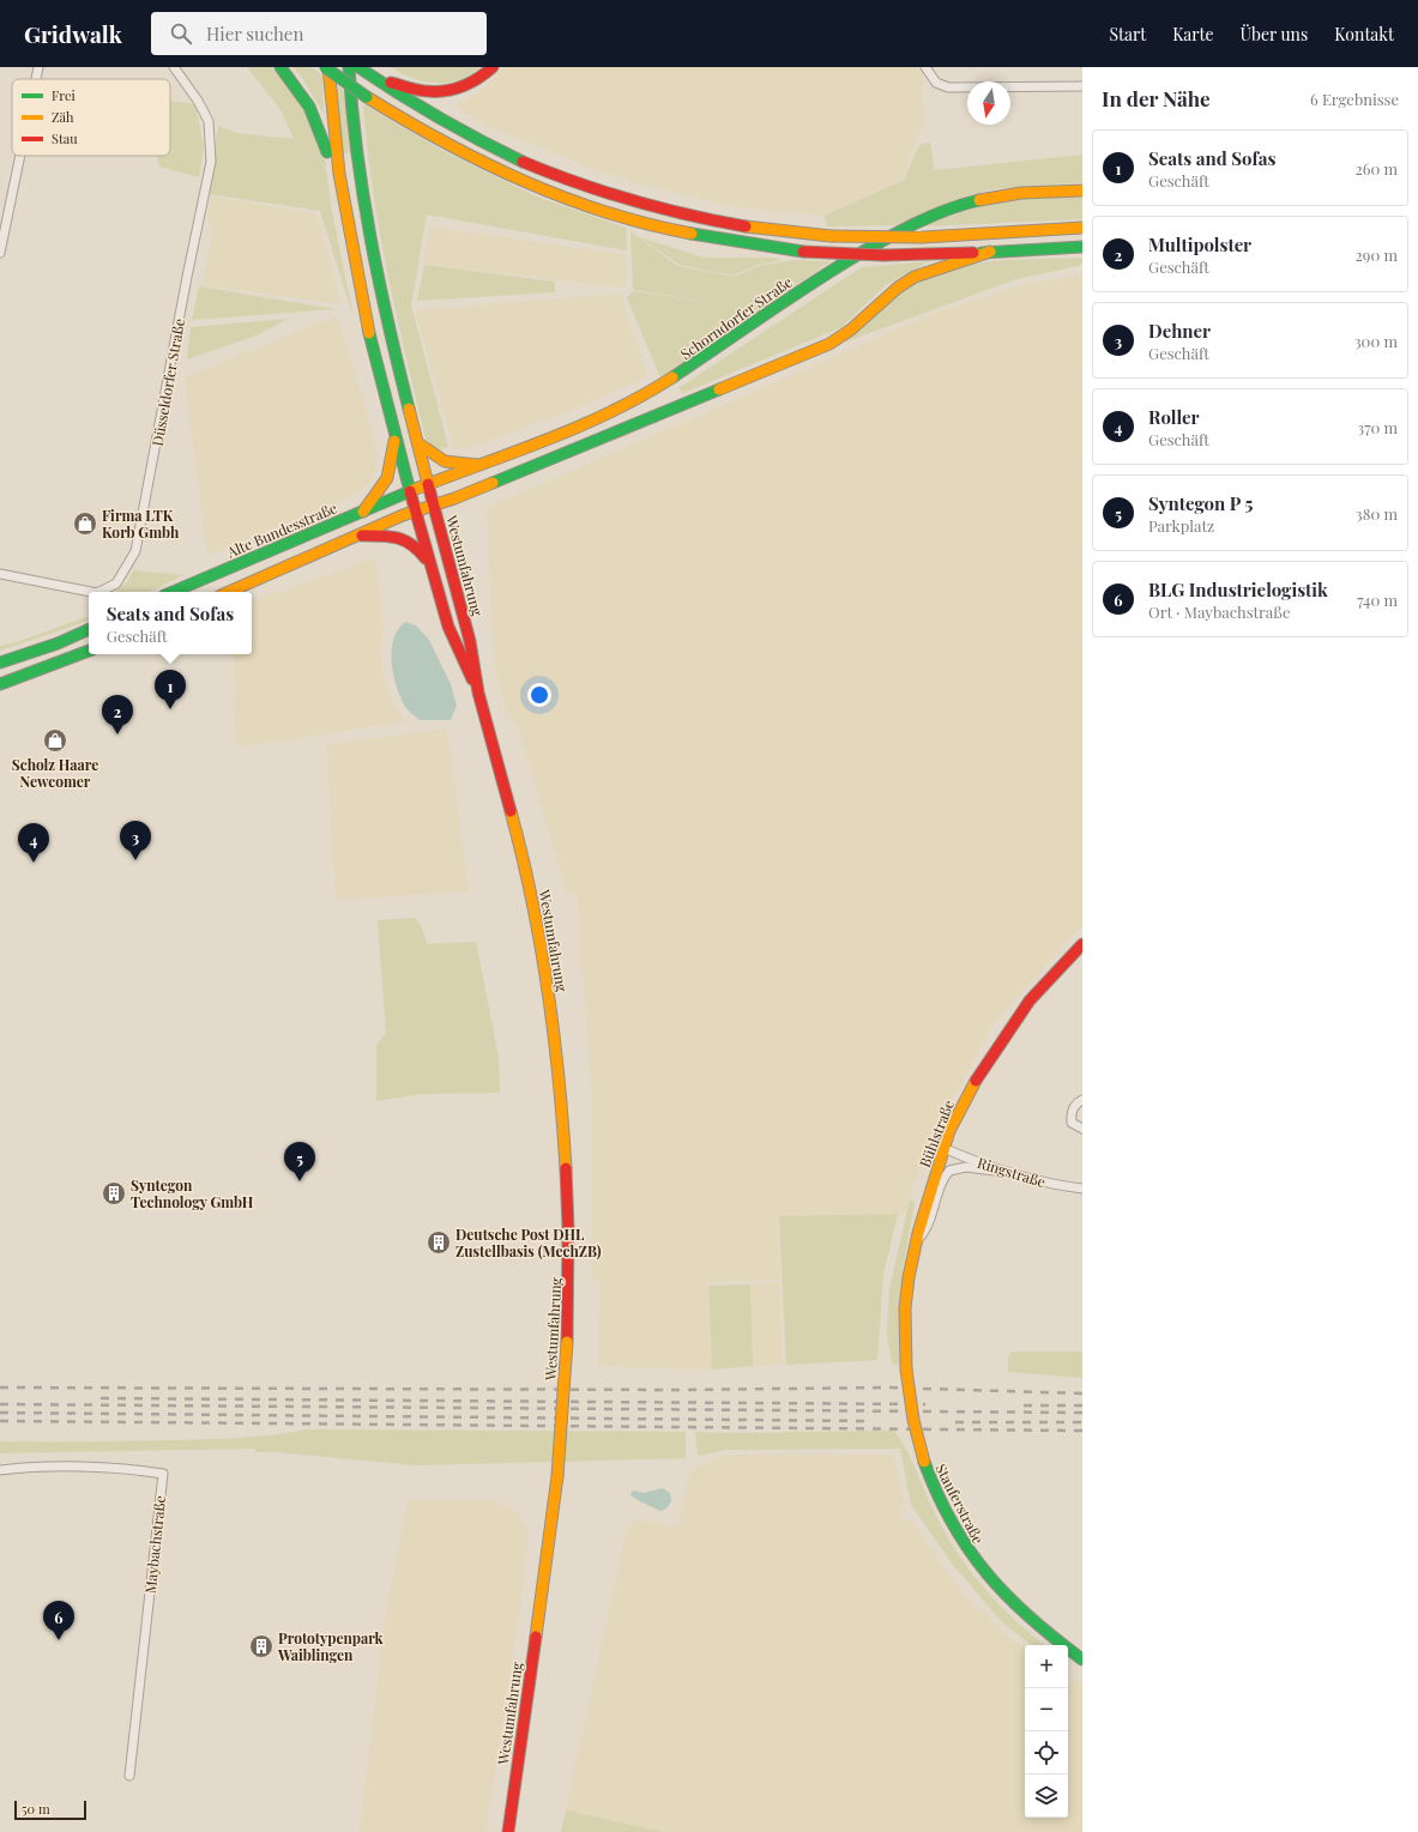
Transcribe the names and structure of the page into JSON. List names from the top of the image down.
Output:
{
  "streets": {
    "main road": [
      "Schorndorfer Straße",
      "Alte Bundesstraße",
      "Westumfahrung",
      "Bühlstraße",
      "Stauferstraße"
    ],
    "street": ["Düsseldorfer Straße", "Ringstraße", "Maybachstraße"]
  },
  "crossings": [
    ["Schorndorfer Straße", "Alte Bundesstraße"],
    ["Schorndorfer Straße", "Westumfahrung"],
    ["Alte Bundesstraße", "Westumfahrung"],
    ["Bühlstraße", "Ringstraße"],
    ["Bühlstraße", "Stauferstraße"]
  ],
  "places": {
    "shop": ["Firma LTK Korb Gmbh", "Scholz Haare Newcomer"],
    "building": ["Syntegon Technology GmbH", "Deutsche Post DHL Zustellbasis (MechZB)", "Prototypenpark Waiblingen"]
  },
  "legend": ["Frei", "Zäh", "Stau"],
  "scale_bar": "50 m",
  "north": "bottom",
  "page": {
    "header": "Gridwalk",
    "search": "Hier suchen",
    "nav": [
      "Start",
      "Karte",
      "Über uns",
      "Kontakt"
    ],
    "heading": ["In der Nähe", "6 Ergebnisse"],
    "list": [
      {
        "mark": "1",
        "name": "Seats and Sofas",
        "note": "Geschäft",
        "value": "260 m"
      },
      {
        "mark": "2",
        "name": "Multipolster",
        "note": "Geschäft",
        "value": "290 m"
      },
      {
        "mark": "3",
        "name": "Dehner",
        "note": "Geschäft",
        "value": "300 m"
      },
      {
        "mark": "4",
        "name": "Roller",
        "note": "Geschäft",
        "value": "370 m"
      },
      {
        "mark": "5",
        "name": "Syntegon P 5",
        "note": "Parkplatz",
        "value": "380 m"
      },
      {
        "mark": "6",
        "name": "BLG Industrielogistik",
        "note": "Ort · Maybachstraße",
        "value": "740 m"
      }
    ],
    "popup": ["Seats and Sofas", "Geschäft"],
    "pins": [
      "1",
      "2",
      "3",
      "4",
      "5",
      "6"
    ],
    "map_buttons": ["+", "−"],
    "scale": "50 m"
  }
}
